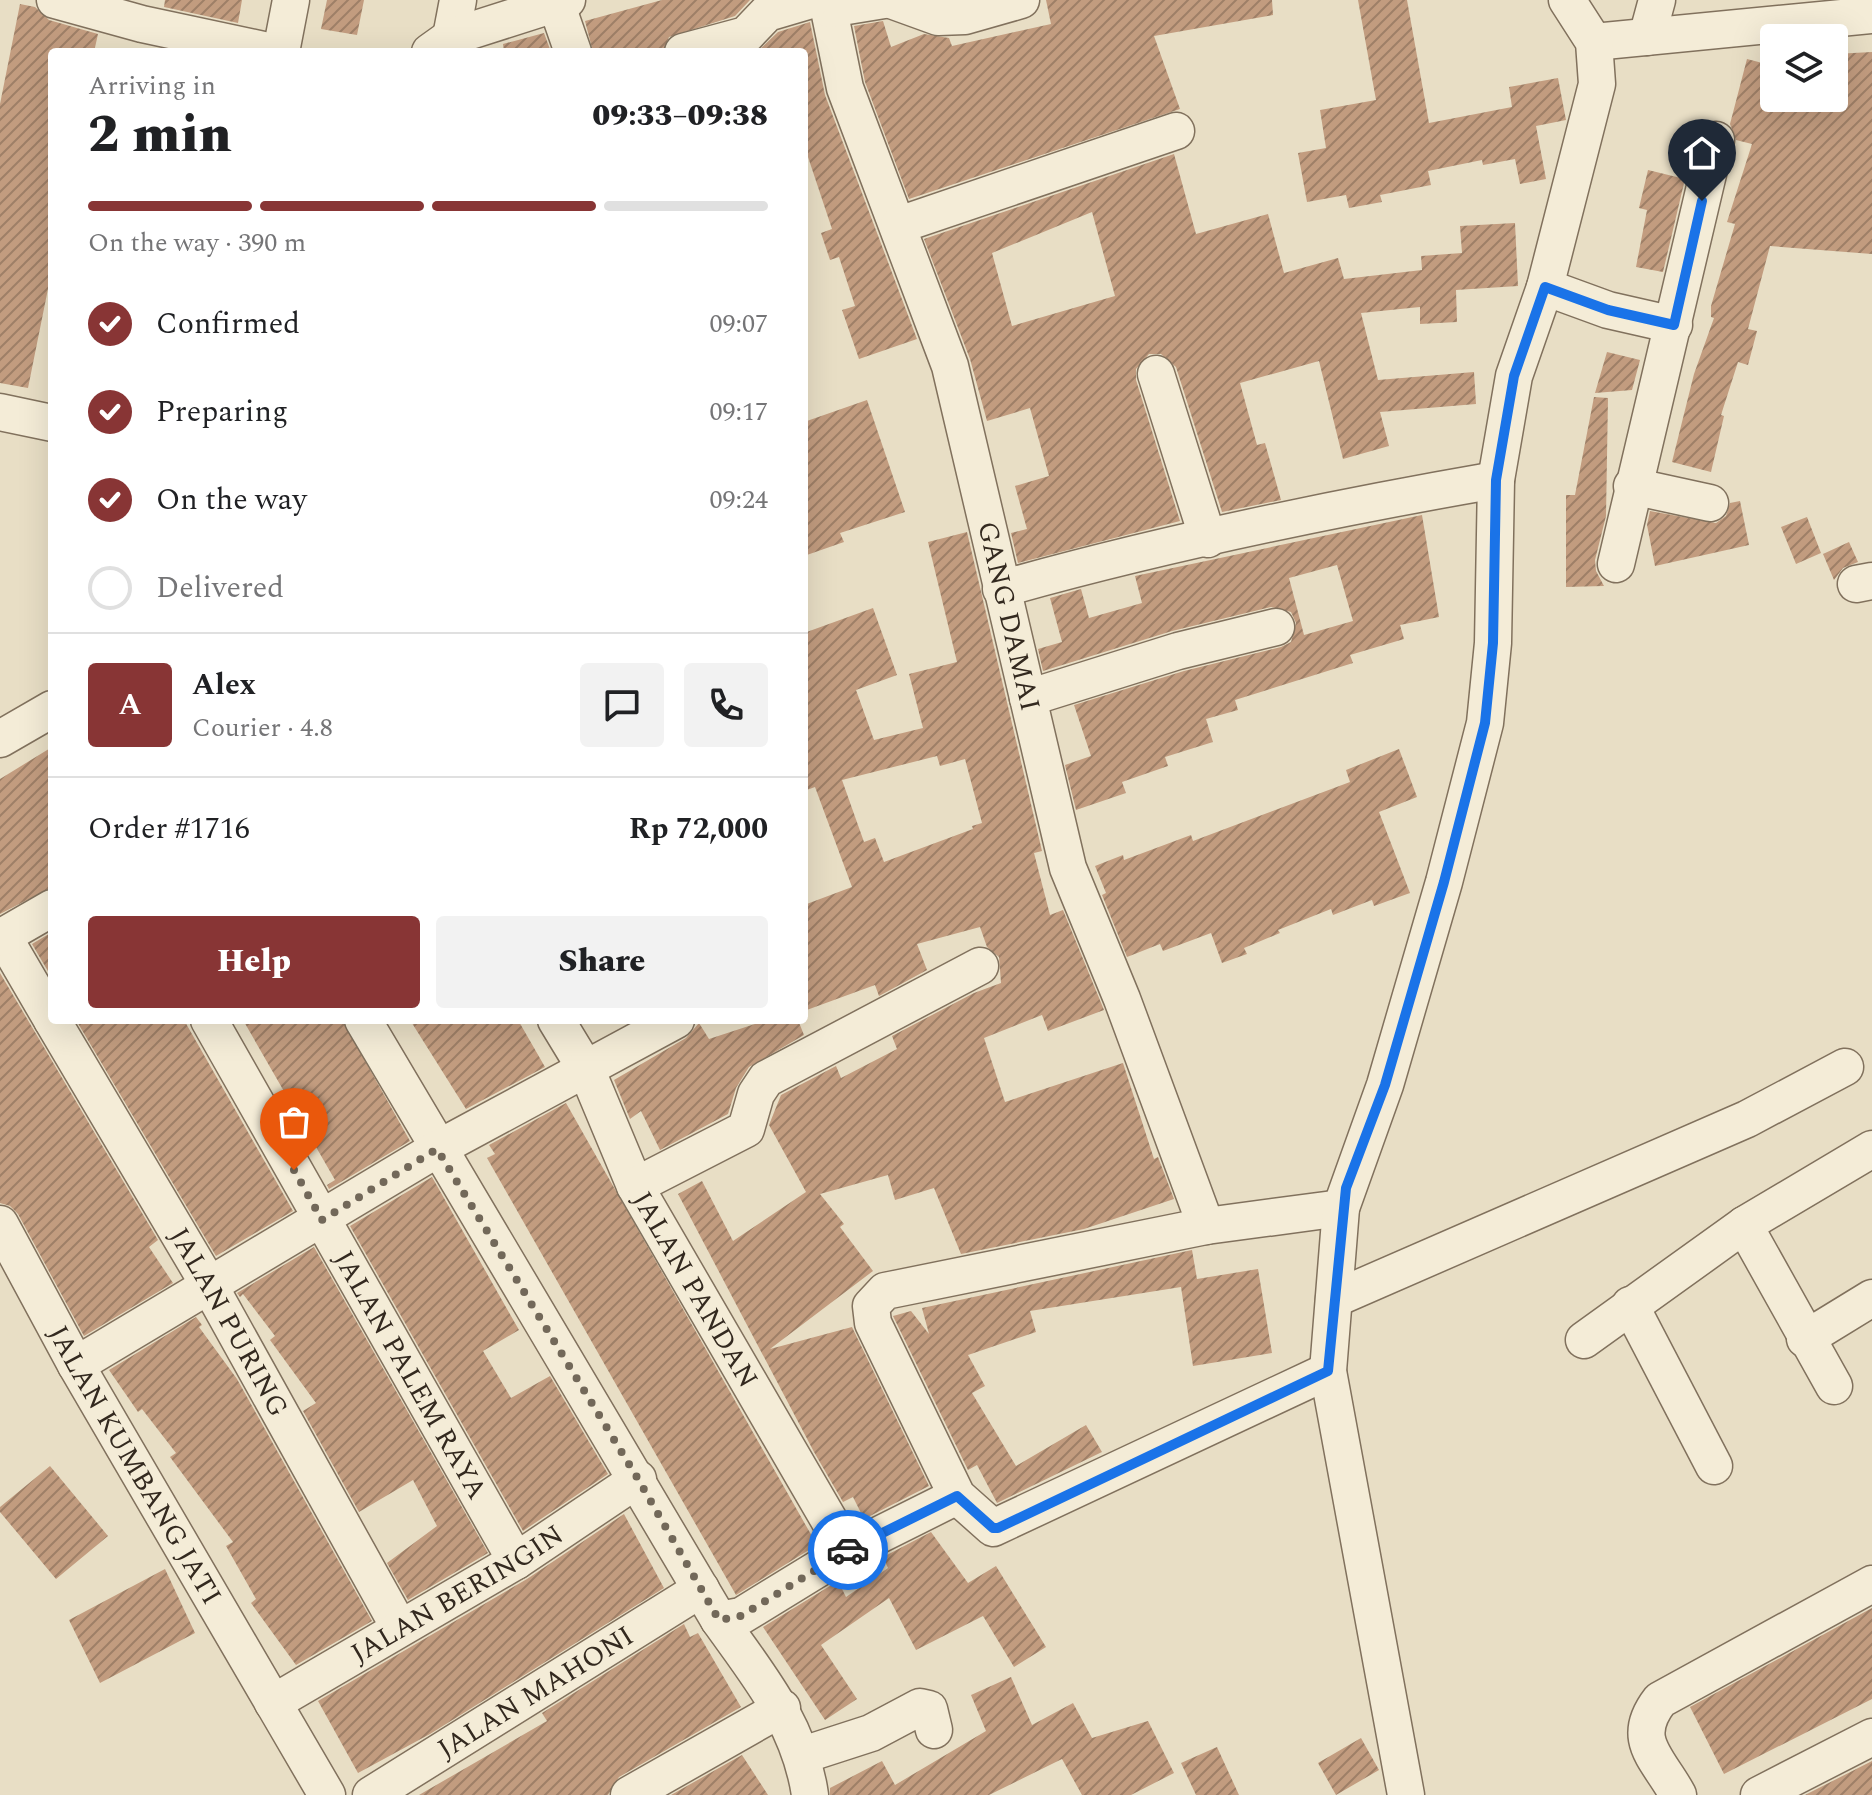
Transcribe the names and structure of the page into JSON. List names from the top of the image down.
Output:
{
  "streets": {
    "street": [
      "GANG DAMAI",
      "JALAN PANDAN",
      "JALAN PURING",
      "JALAN PALEM RAYA",
      "JALAN KUMBANG JATI",
      "JALAN BERINGIN",
      "JALAN MAHONI"
    ]
  },
  "crossings": [
    ["JALAN PURING", "JALAN BERINGIN"],
    ["JALAN PALEM RAYA", "JALAN BERINGIN"],
    ["JALAN KUMBANG JATI", "JALAN BERINGIN"]
  ],
  "page": {
    "heading": ["2 min", "Arriving in", "09:33–09:38"],
    "panel": [
      "Alex",
      "Courier · 4.8",
      "Order #1716",
      "Rp 72,000"
    ],
    "bar": "On the way · 390 m",
    "list": [
      ["Confirmed", "09:07"],
      ["Preparing", "09:17"],
      ["On the way", "09:24"],
      "Delivered"
    ],
    "round": "A",
    "buttons": ["Help", "Share"]
  }
}
